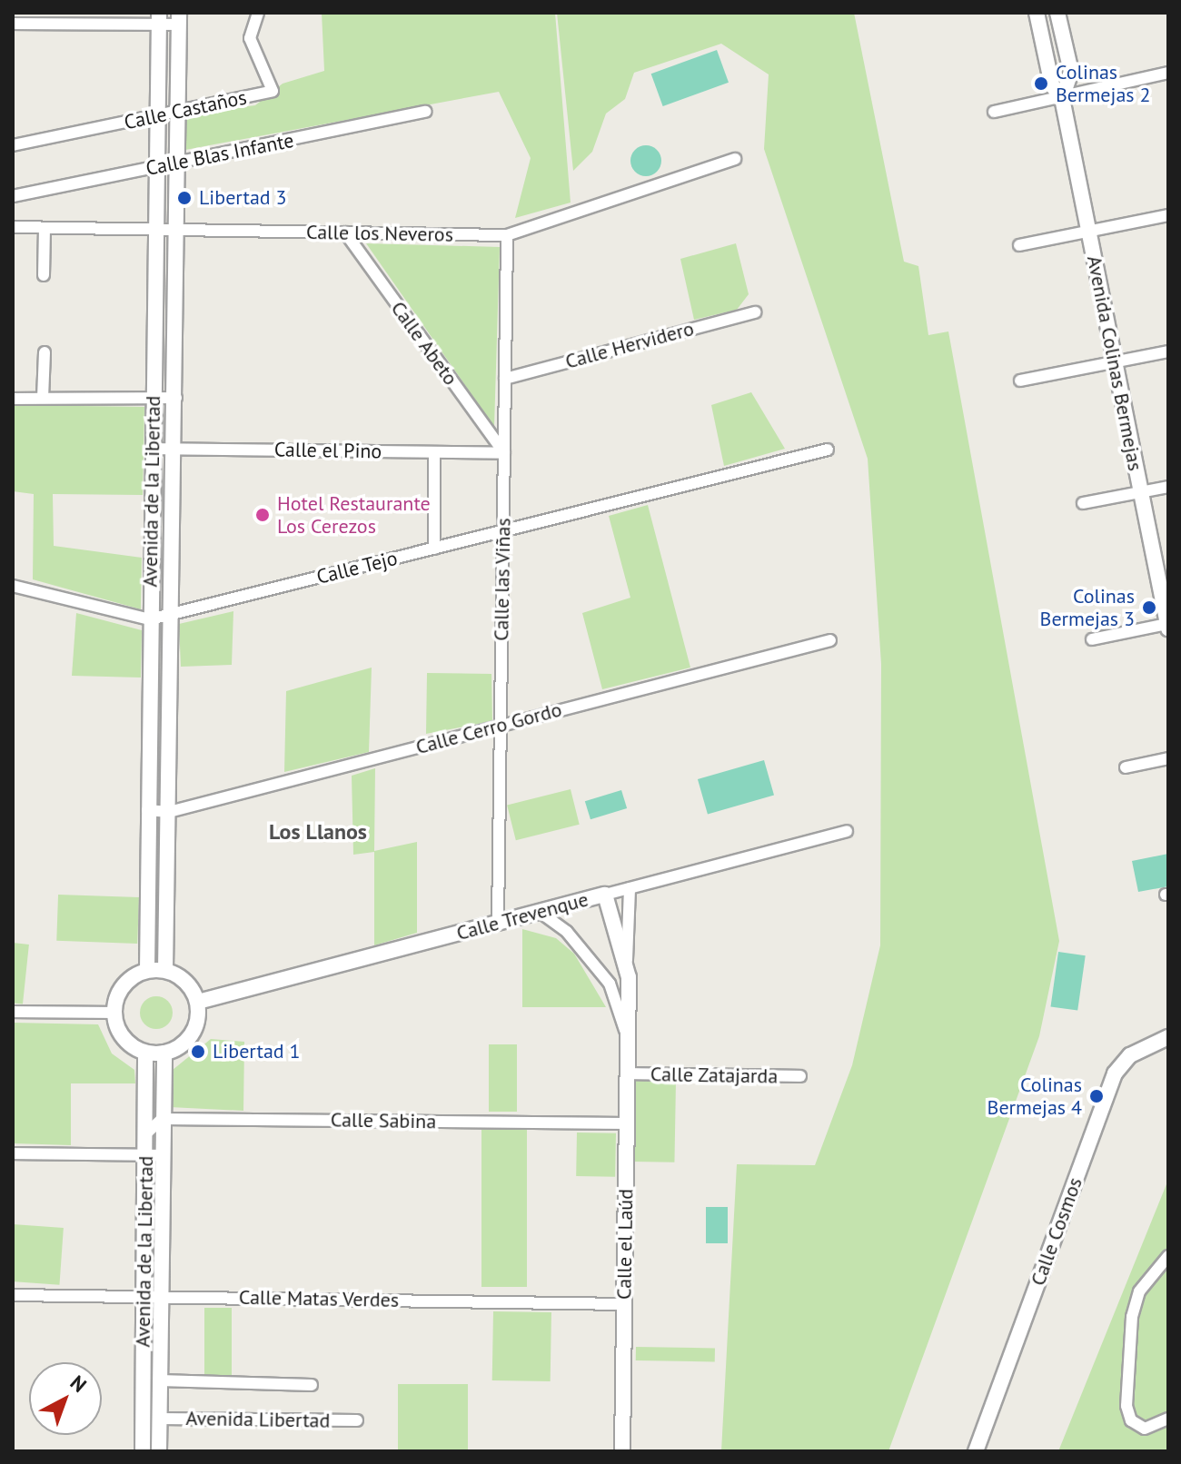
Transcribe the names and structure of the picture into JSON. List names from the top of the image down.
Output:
{
  "streets": {
    "street": [
      "Calle Castaños",
      "Calle Blas Infante",
      "Calle los Neveros",
      "Calle Abeto",
      "Calle Hervidero",
      "Avenida Colinas Bermejas",
      "Calle el Pino",
      "Avenida de la Libertad",
      "Calle Tejo",
      "Calle las Viñas",
      "Calle Cerro Gordo",
      "Calle Trevenque",
      "Calle Zatajarda",
      "Calle Sabina",
      "Calle Cosmos",
      "Calle el Laúd",
      "Calle Matas Verdes",
      "Avenida Libertad"
    ]
  },
  "crossings": [
    ["Calle Castaños", "Avenida de la Libertad"],
    ["Calle Blas Infante", "Avenida de la Libertad"],
    ["Calle los Neveros", "Calle Abeto"],
    ["Calle los Neveros", "Avenida de la Libertad"],
    ["Calle los Neveros", "Calle las Viñas"],
    ["Calle Abeto", "Calle el Pino"],
    ["Calle Abeto", "Calle las Viñas"],
    ["Calle Hervidero", "Calle las Viñas"],
    ["Calle el Pino", "Avenida de la Libertad"],
    ["Calle el Pino", "Calle las Viñas"],
    ["Avenida de la Libertad", "Calle Tejo"],
    ["Avenida de la Libertad", "Calle Cerro Gordo"],
    ["Avenida de la Libertad", "Calle Trevenque"],
    ["Avenida de la Libertad", "Calle Sabina"],
    ["Avenida de la Libertad", "Calle Matas Verdes"],
    ["Avenida de la Libertad", "Avenida Libertad"],
    ["Calle Tejo", "Calle las Viñas"],
    ["Calle las Viñas", "Calle Cerro Gordo"],
    ["Calle las Viñas", "Calle Trevenque"],
    ["Calle Trevenque", "Calle el Laúd"],
    ["Calle Zatajarda", "Calle el Laúd"],
    ["Calle Sabina", "Calle el Laúd"],
    ["Calle el Laúd", "Calle Matas Verdes"]
  ],
  "districts": ["Los Llanos"],
  "places": [
    "Colinas Bermejas 2",
    "Libertad 3",
    "Hotel Restaurante Los Cerezos",
    "Colinas Bermejas 3",
    "Libertad 1",
    "Colinas Bermejas 4"
  ],
  "north": "top right"
}
